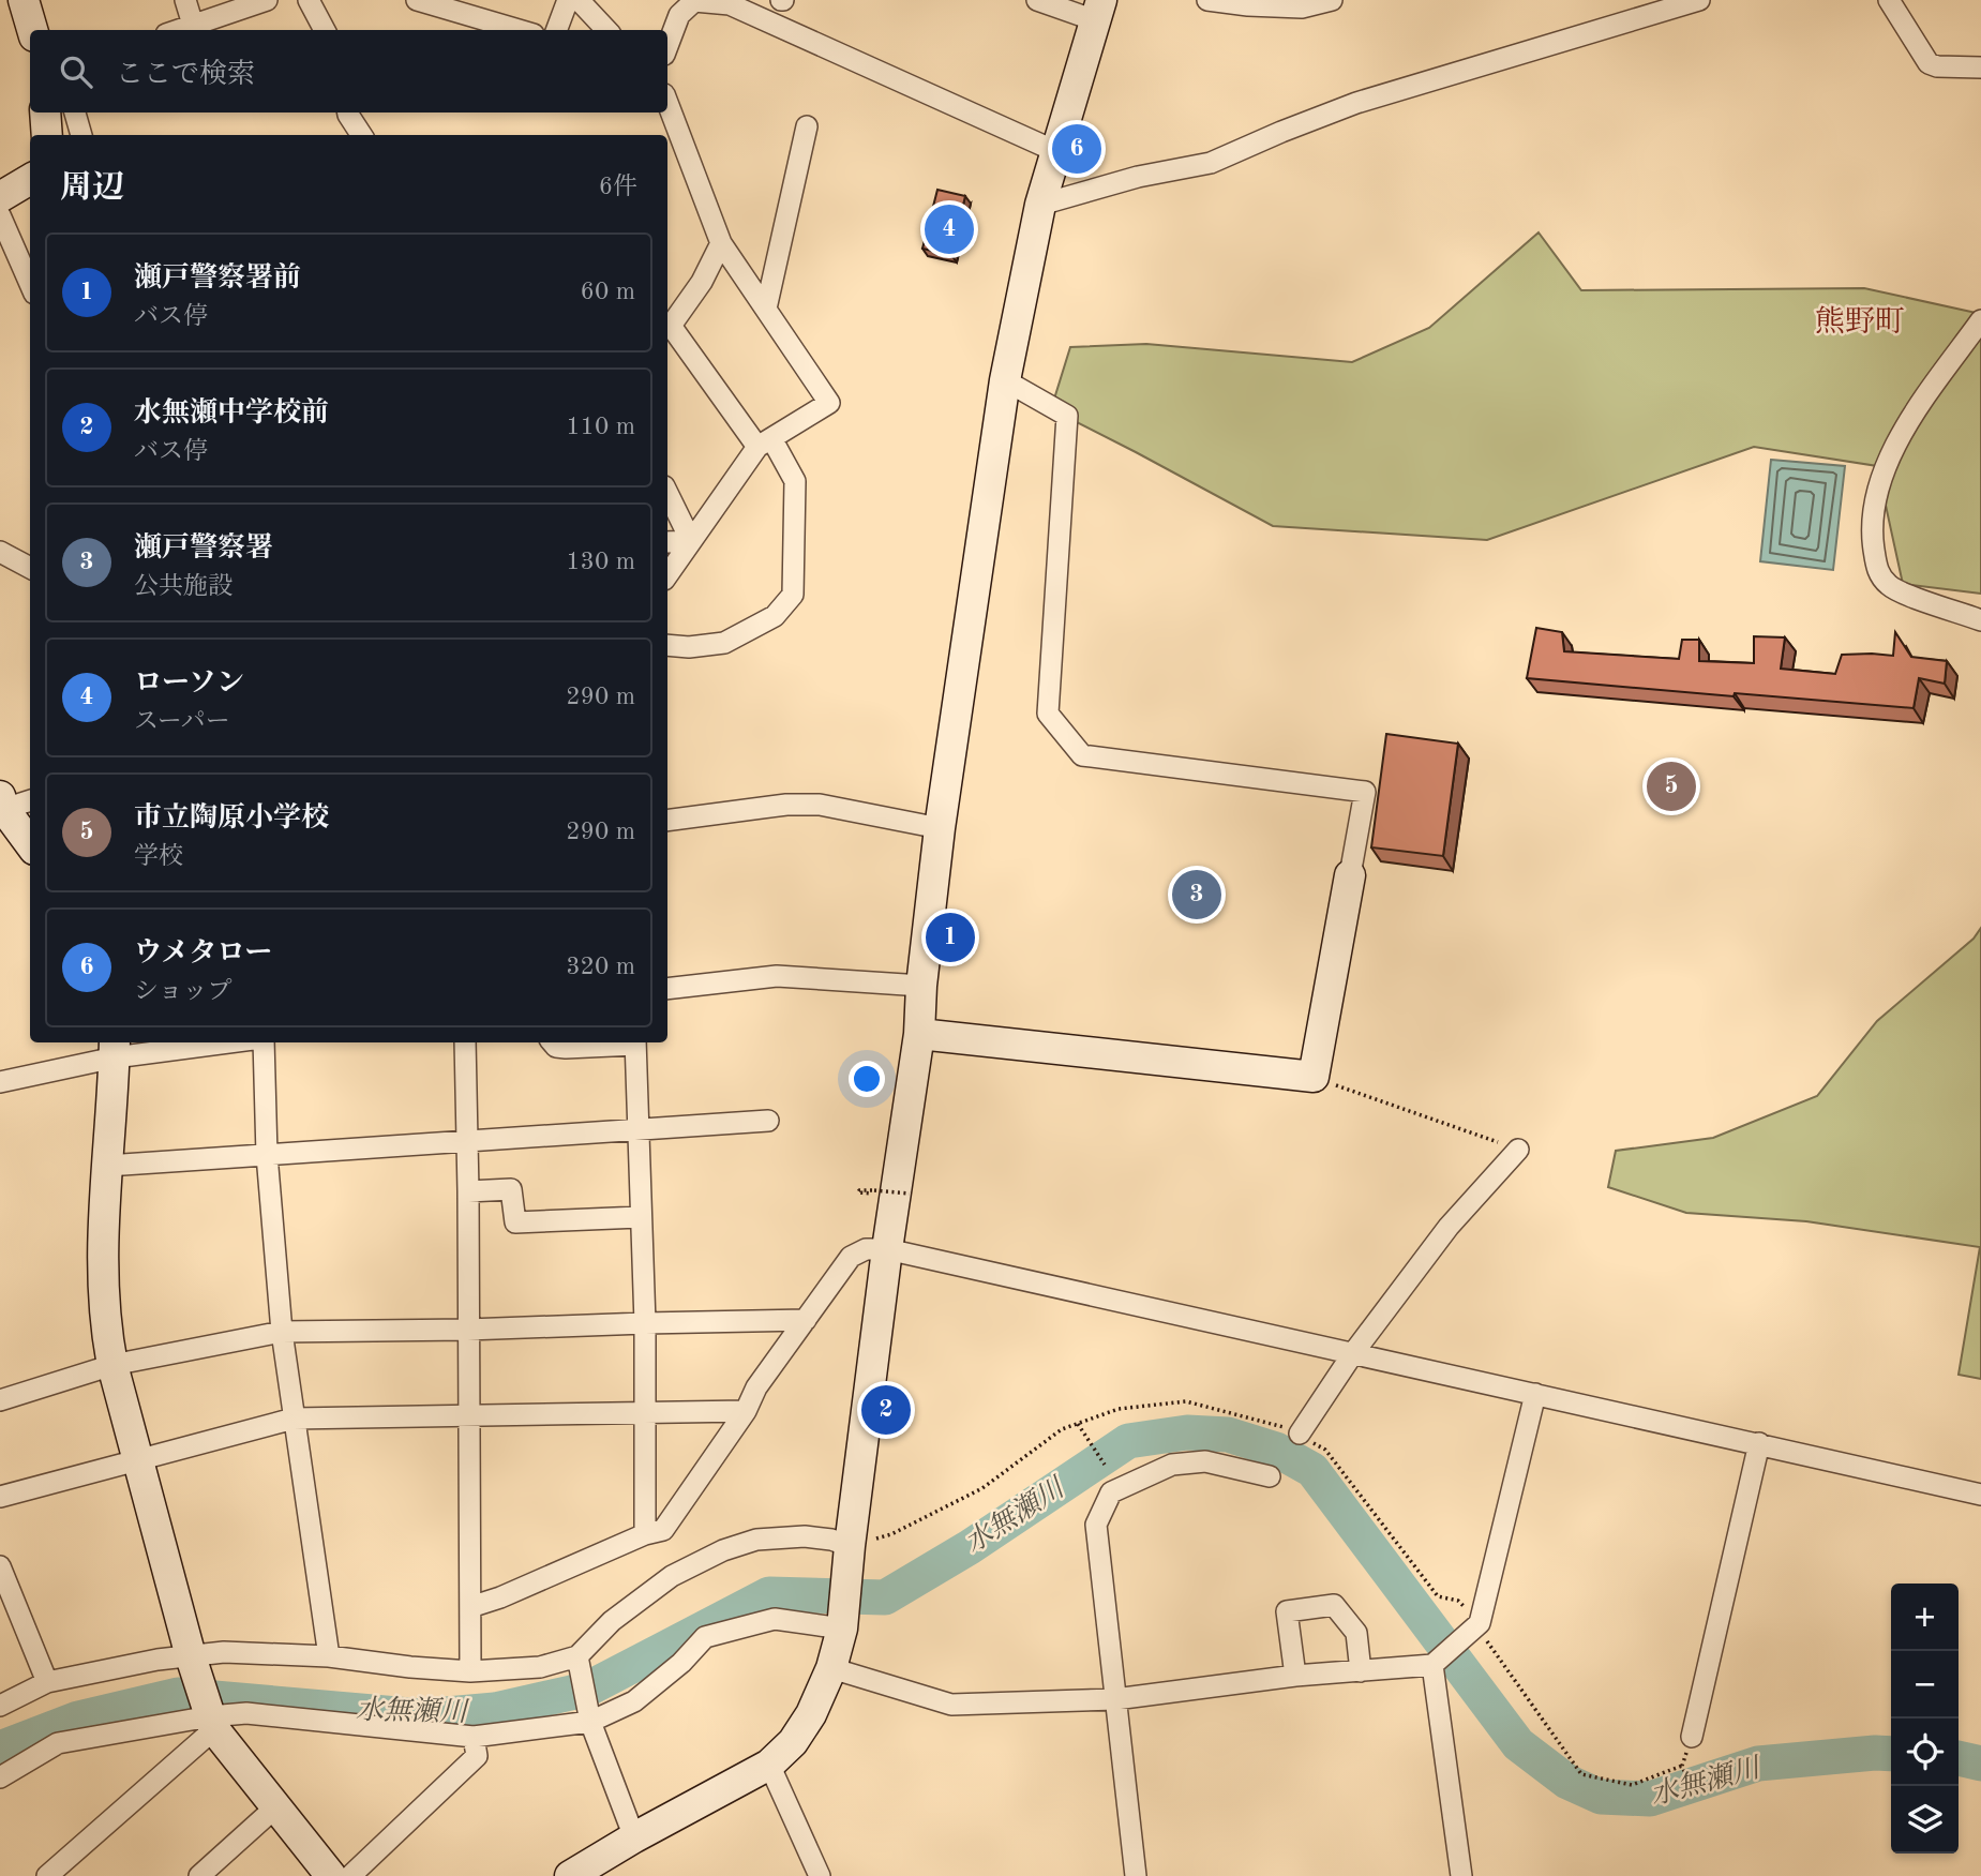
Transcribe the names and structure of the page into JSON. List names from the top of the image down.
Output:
{
  "districts": ["熊野町"],
  "water": ["水無瀬川"],
  "page": {
    "search": "ここで検索",
    "pins": [
      "6",
      "4",
      "5",
      "3",
      "1",
      "2"
    ],
    "heading": ["周辺", "6件"],
    "list": [
      {
        "mark": "1",
        "name": "瀬戸警察署前",
        "note": "バス停",
        "value": "60 m"
      },
      {
        "mark": "2",
        "name": "水無瀬中学校前",
        "note": "バス停",
        "value": "110 m"
      },
      {
        "mark": "3",
        "name": "瀬戸警察署",
        "note": "公共施設",
        "value": "130 m"
      },
      {
        "mark": "4",
        "name": "ローソン",
        "note": "スーパー",
        "value": "290 m"
      },
      {
        "mark": "5",
        "name": "市立陶原小学校",
        "note": "学校",
        "value": "290 m"
      },
      {
        "mark": "6",
        "name": "ウメタロー",
        "note": "ショップ",
        "value": "320 m"
      }
    ],
    "map_buttons": ["+", "−"]
  }
}
